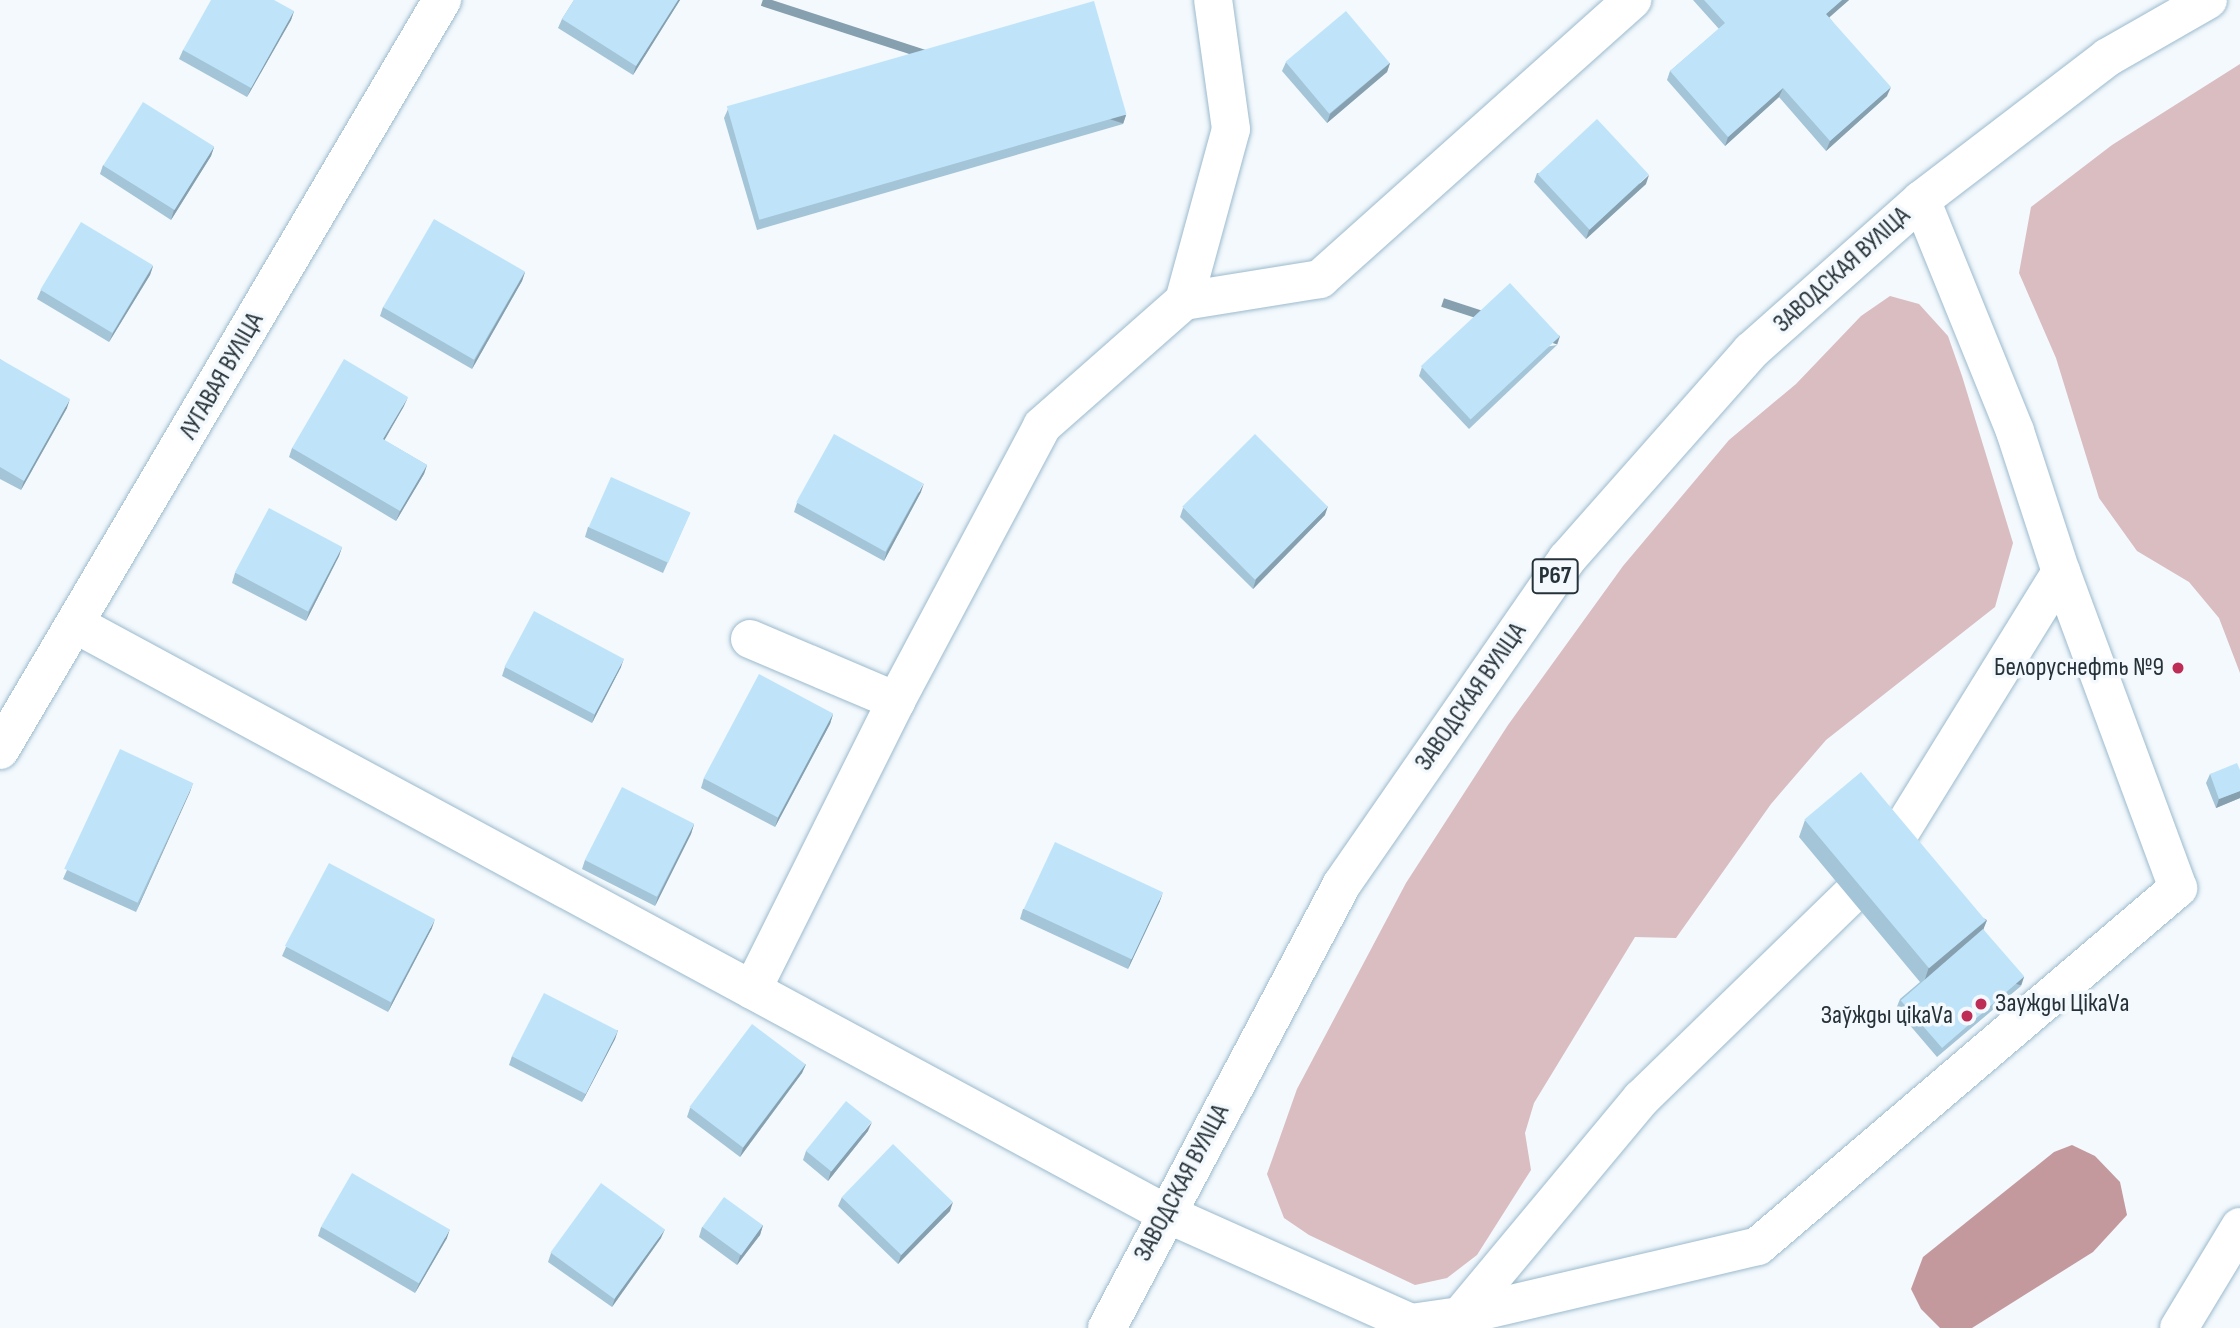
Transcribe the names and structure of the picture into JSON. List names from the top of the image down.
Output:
{
  "streets": {
    "main road": ["ЗАВОДСКАЯ ВУЛІЦА", "ЛУГАВАЯ ВУЛІЦА", "Р67"]
  },
  "places": ["Белоруснефть №9", "Заужды ЦікаVа", "Заўжды цікаVа"]
}
